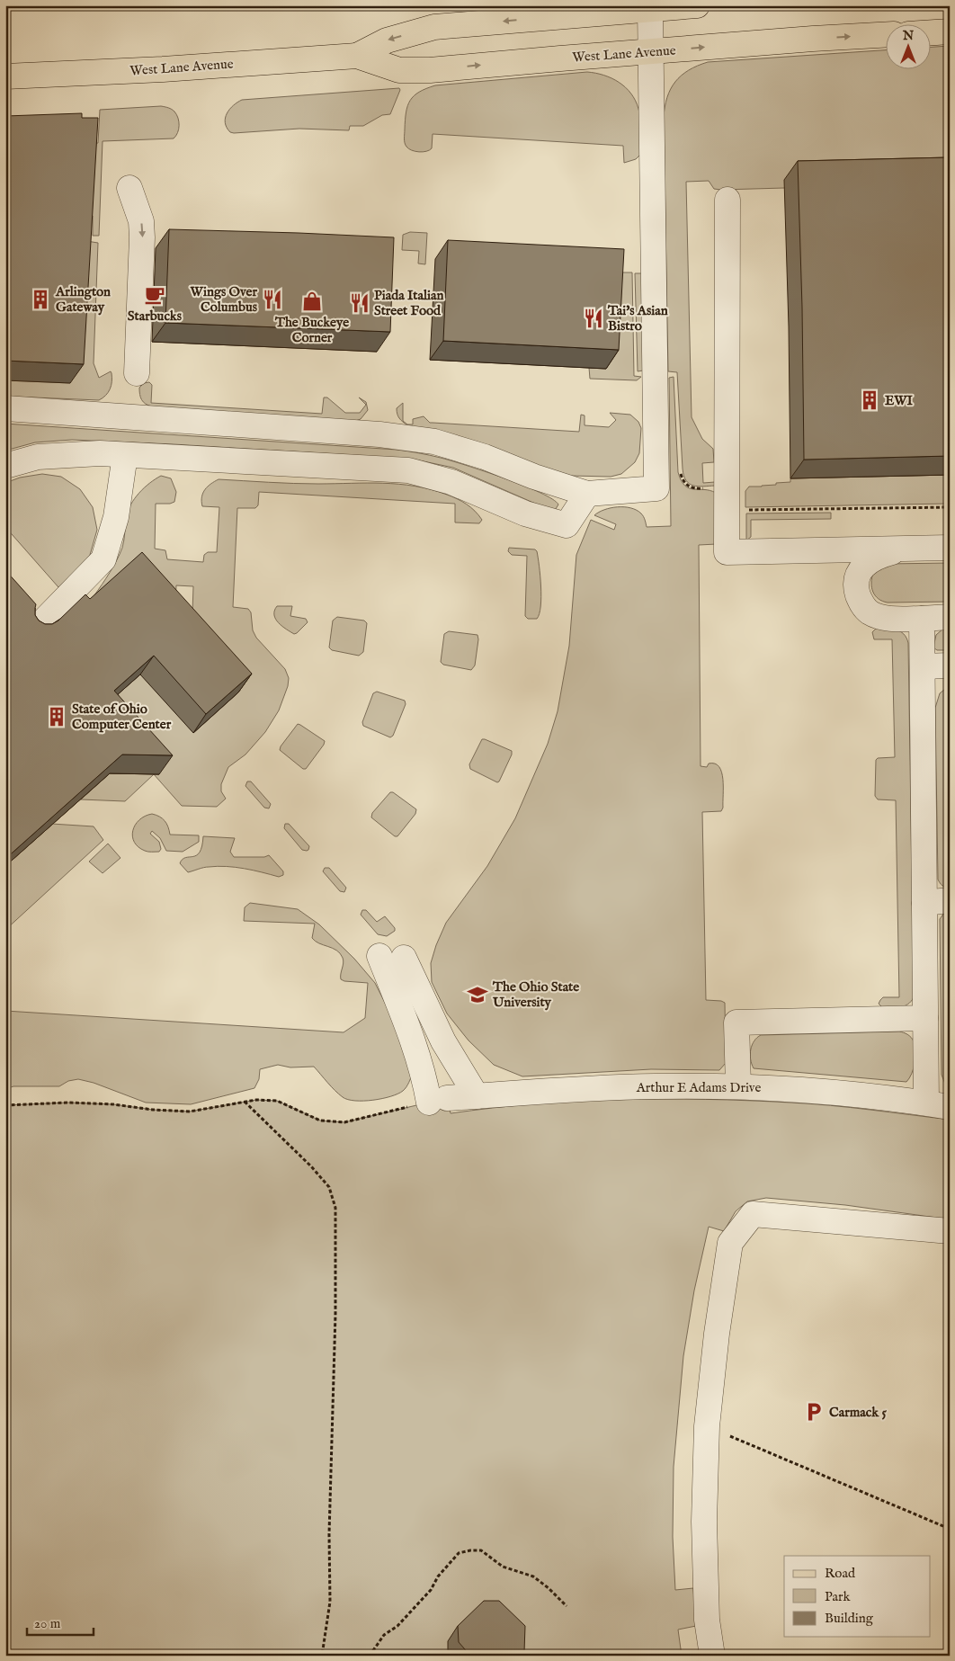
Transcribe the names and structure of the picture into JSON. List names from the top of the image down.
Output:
{
  "streets": {
    "main road": ["West Lane Avenue"],
    "street": ["Arthur E Adams Drive"]
  },
  "places": {
    "cafe": ["Starbucks"],
    "building": ["Arlington Gateway", "EWI", "State of Ohio Computer Center"],
    "restaurant": ["Wings Over Columbus", "Piada Italian Street Food", "Tai's Asian Bistro"],
    "shop": ["The Buckeye Corner"],
    "school or university": ["The Ohio State University"],
    "parking": ["Carmack 5"]
  },
  "legend": ["Road", "Park", "Building"],
  "scale_bar": "20 m",
  "north": "top"
}
